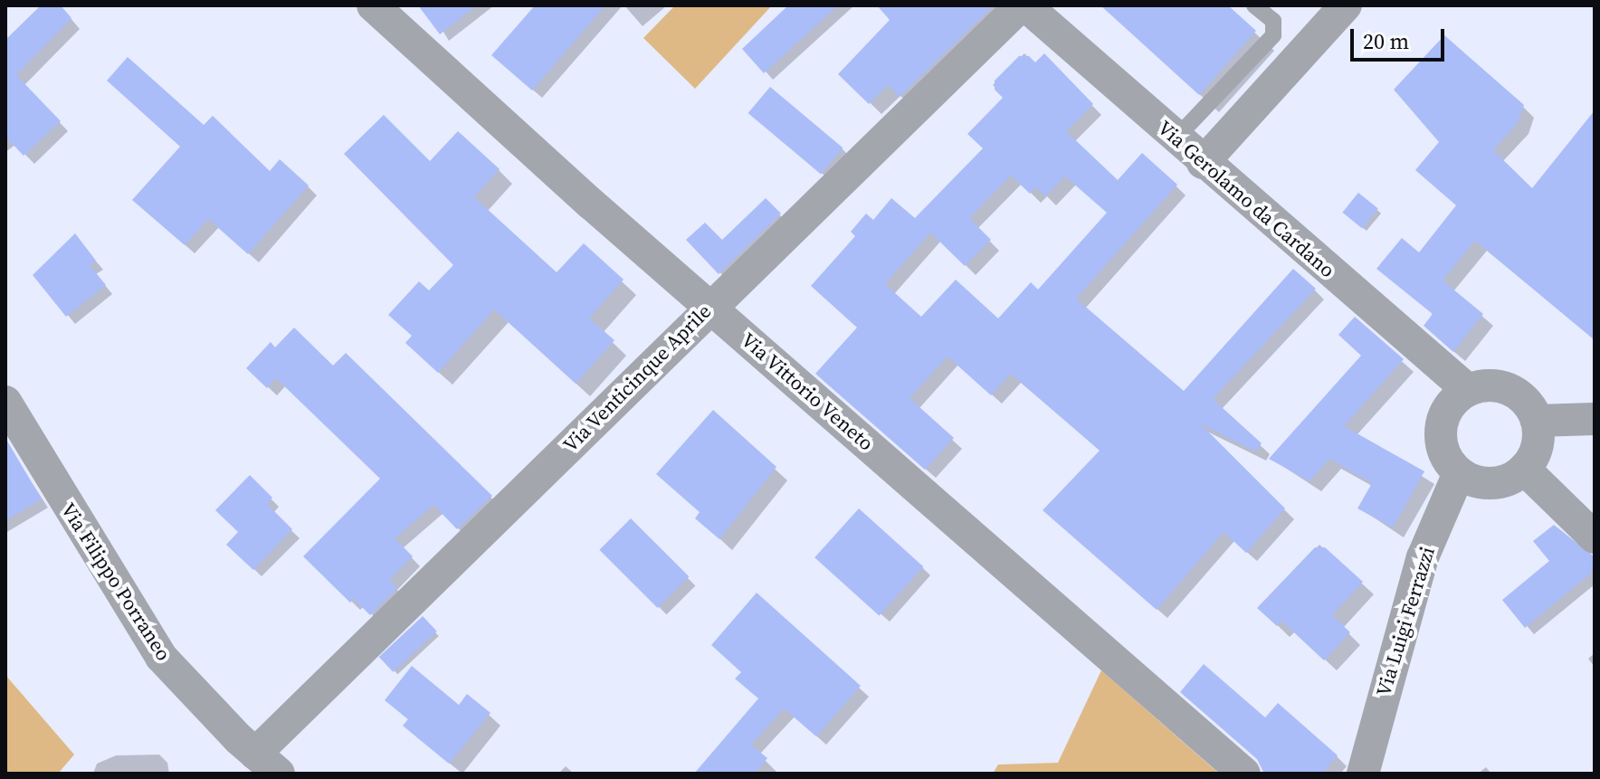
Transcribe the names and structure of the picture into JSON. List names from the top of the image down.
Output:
{
  "streets": {
    "street": [
      "Via Gerolamo da Cardano",
      "Via Venticinque Aprile",
      "Via Vittorio Veneto",
      "Via Filippo Porraneo",
      "Via Luigi Ferrazzi"
    ]
  },
  "crossings": [
    ["Via Gerolamo da Cardano", "Via Venticinque Aprile"],
    ["Via Gerolamo da Cardano", "Via Luigi Ferrazzi"],
    ["Via Venticinque Aprile", "Via Vittorio Veneto"],
    ["Via Venticinque Aprile", "Via Filippo Porraneo"]
  ],
  "scale_bar": "20 m"
}
